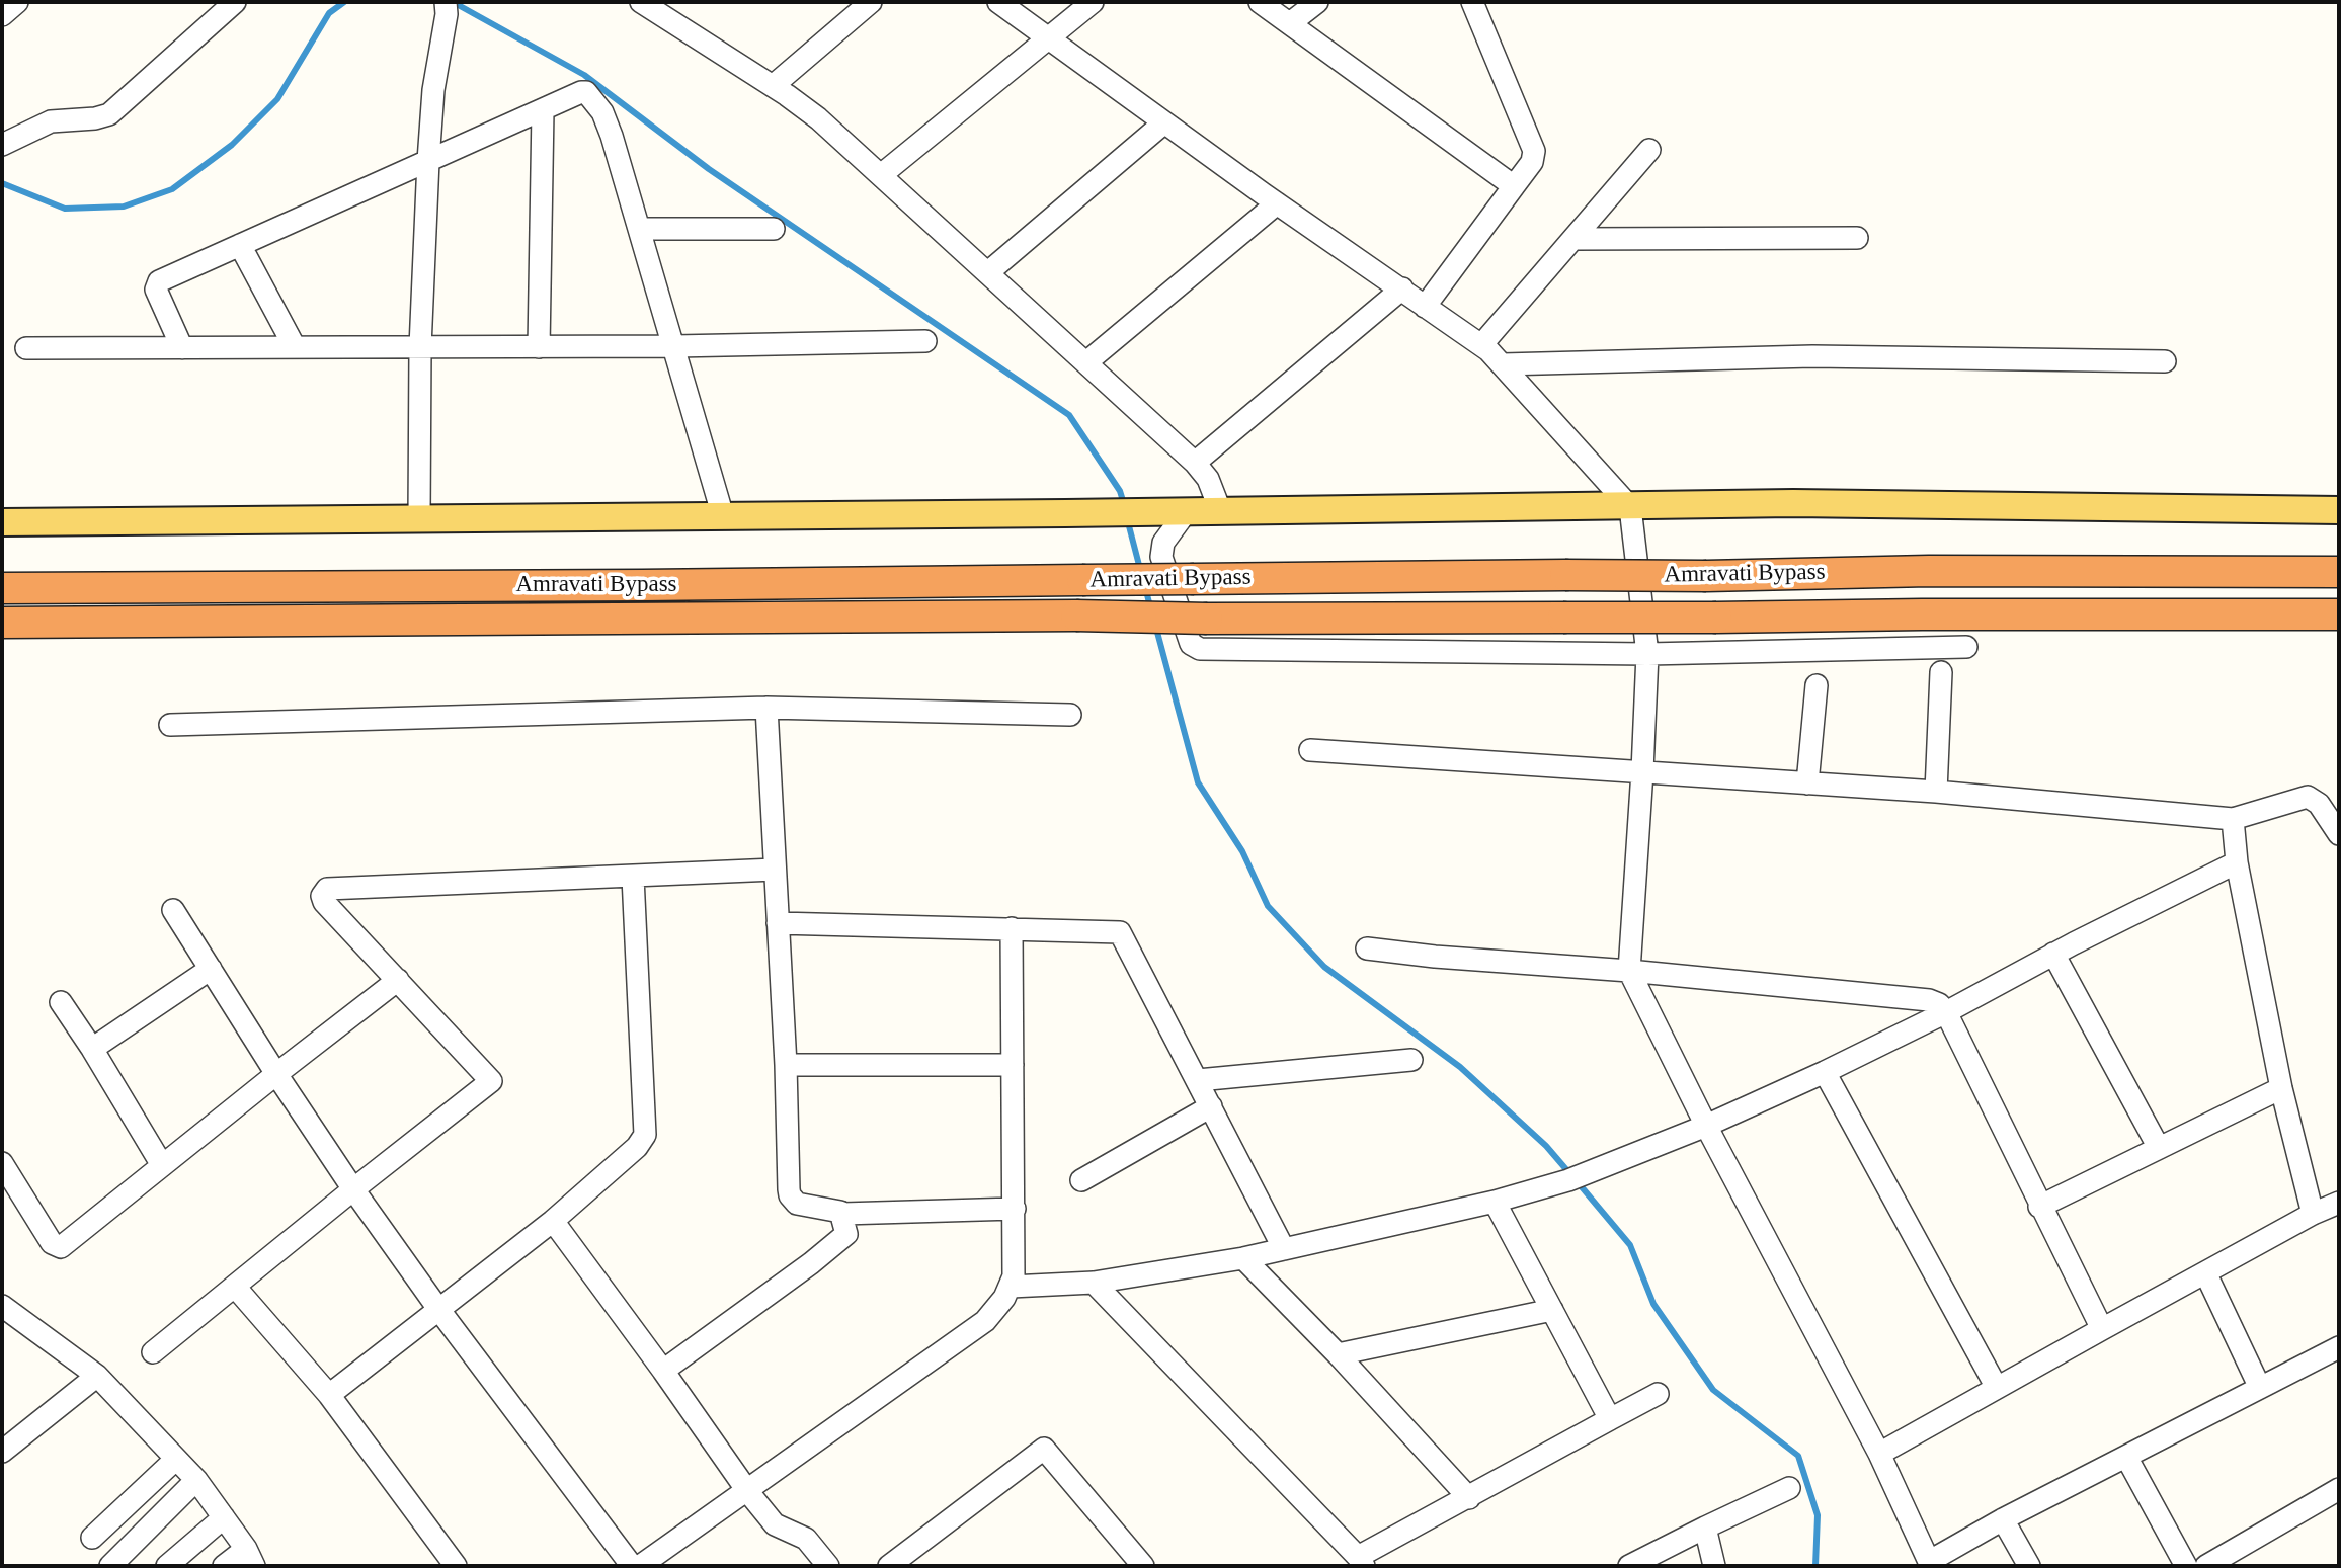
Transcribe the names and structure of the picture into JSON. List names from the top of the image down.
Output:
{
  "streets": {
    "highway": ["Amravati Bypass"]
  }
}
